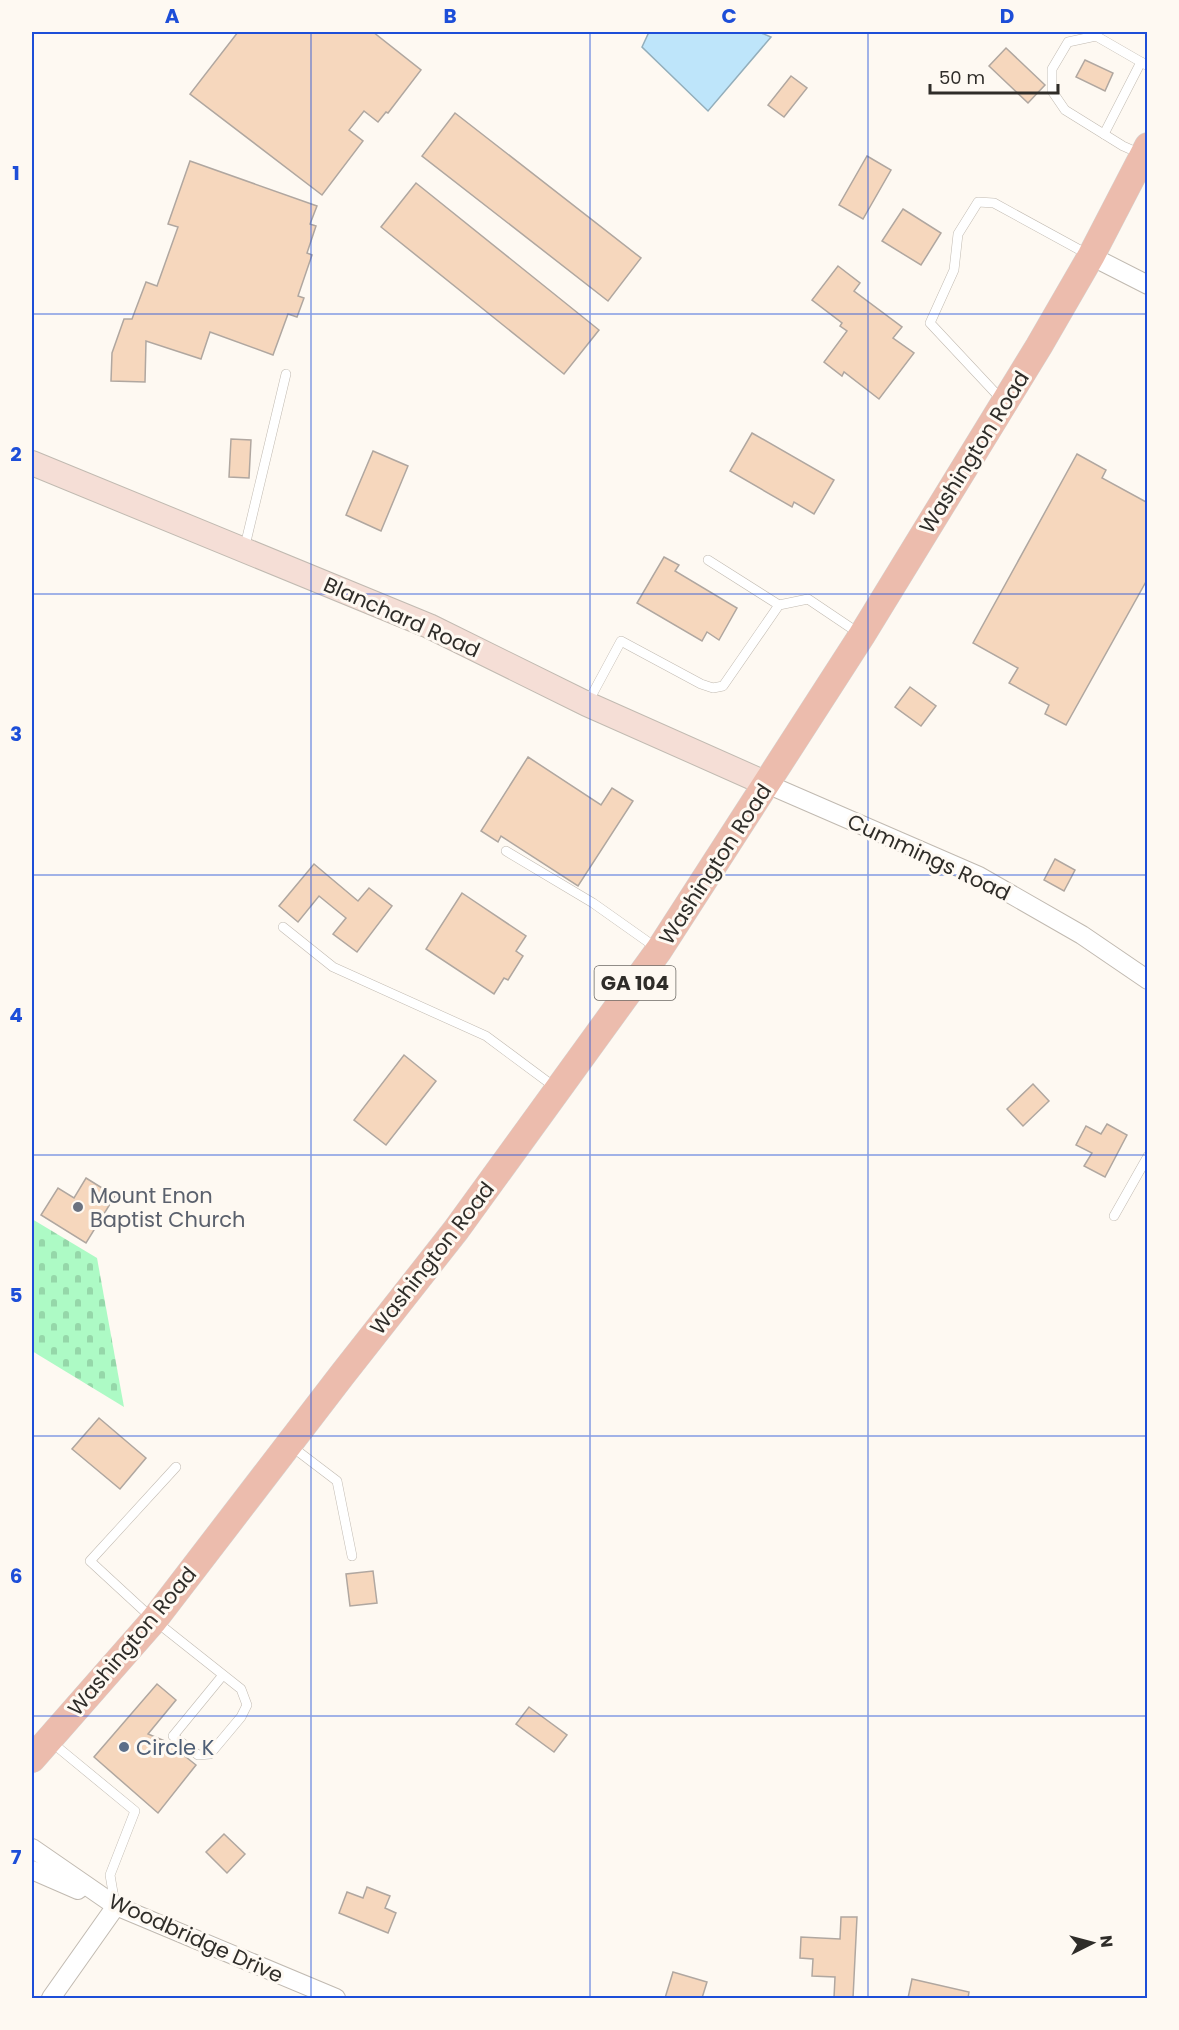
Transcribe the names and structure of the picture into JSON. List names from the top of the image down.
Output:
{
  "streets": {
    "main road": ["Washington Road", "GA 104"],
    "street": ["Blanchard Road", "Cummings Road", "Woodbridge Drive"]
  },
  "crossings": [
    ["Washington Road", "Blanchard Road"],
    ["Washington Road", "Cummings Road"],
    ["Blanchard Road", "Cummings Road"]
  ],
  "places": ["Mount Enon Baptist Church", "Circle K"],
  "scale_bar": "50 m",
  "north": "right",
  "grid": {
    "columns": [
      "A",
      "B",
      "C",
      "D"
    ],
    "rows": [
      "1",
      "2",
      "3",
      "4",
      "5",
      "6",
      "7"
    ]
  }
}
